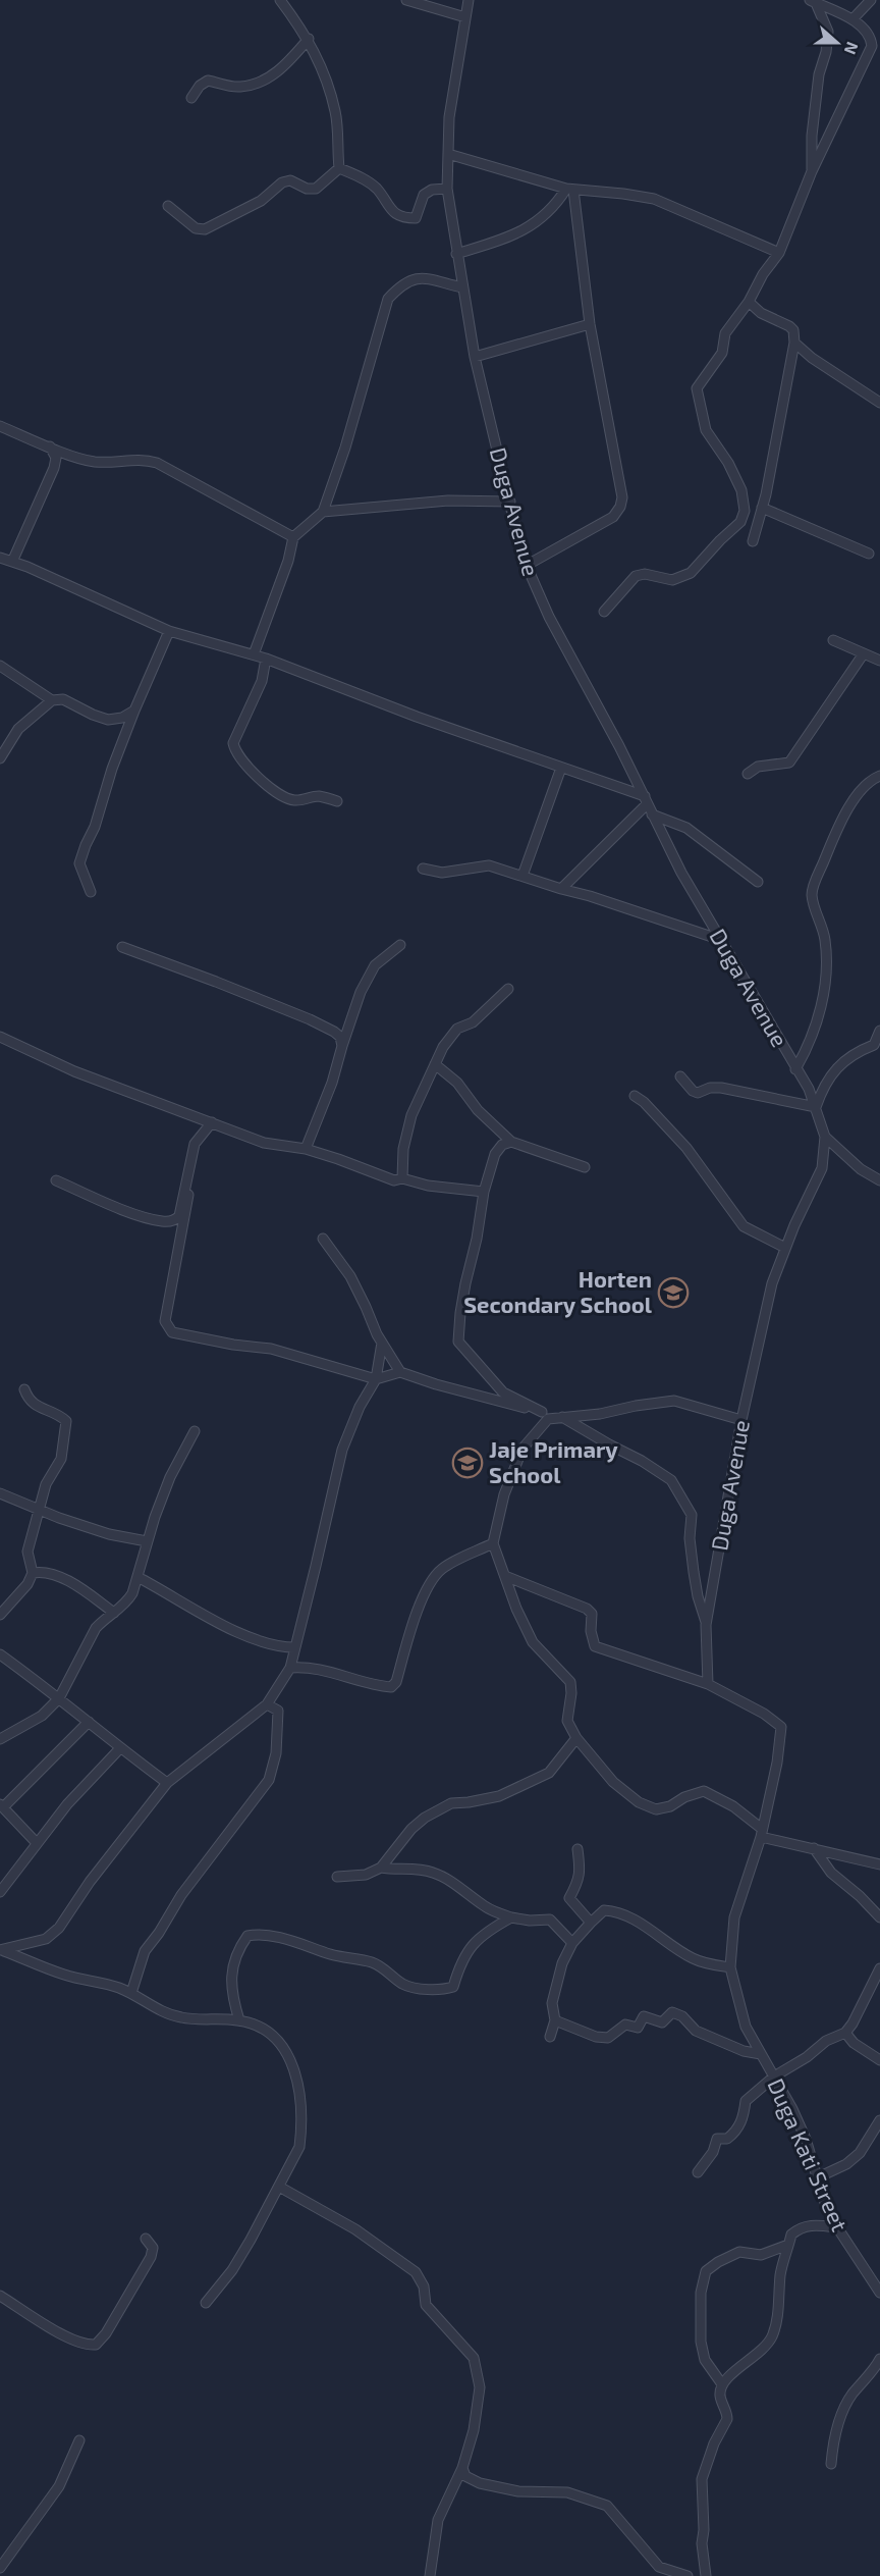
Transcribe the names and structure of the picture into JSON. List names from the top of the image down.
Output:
{
  "streets": {
    "street": ["Duga Avenue", "Duga Kati Street"]
  },
  "places": {
    "school or university": ["Horten Secondary School", "Jaje Primary School"]
  },
  "north": "right"
}
